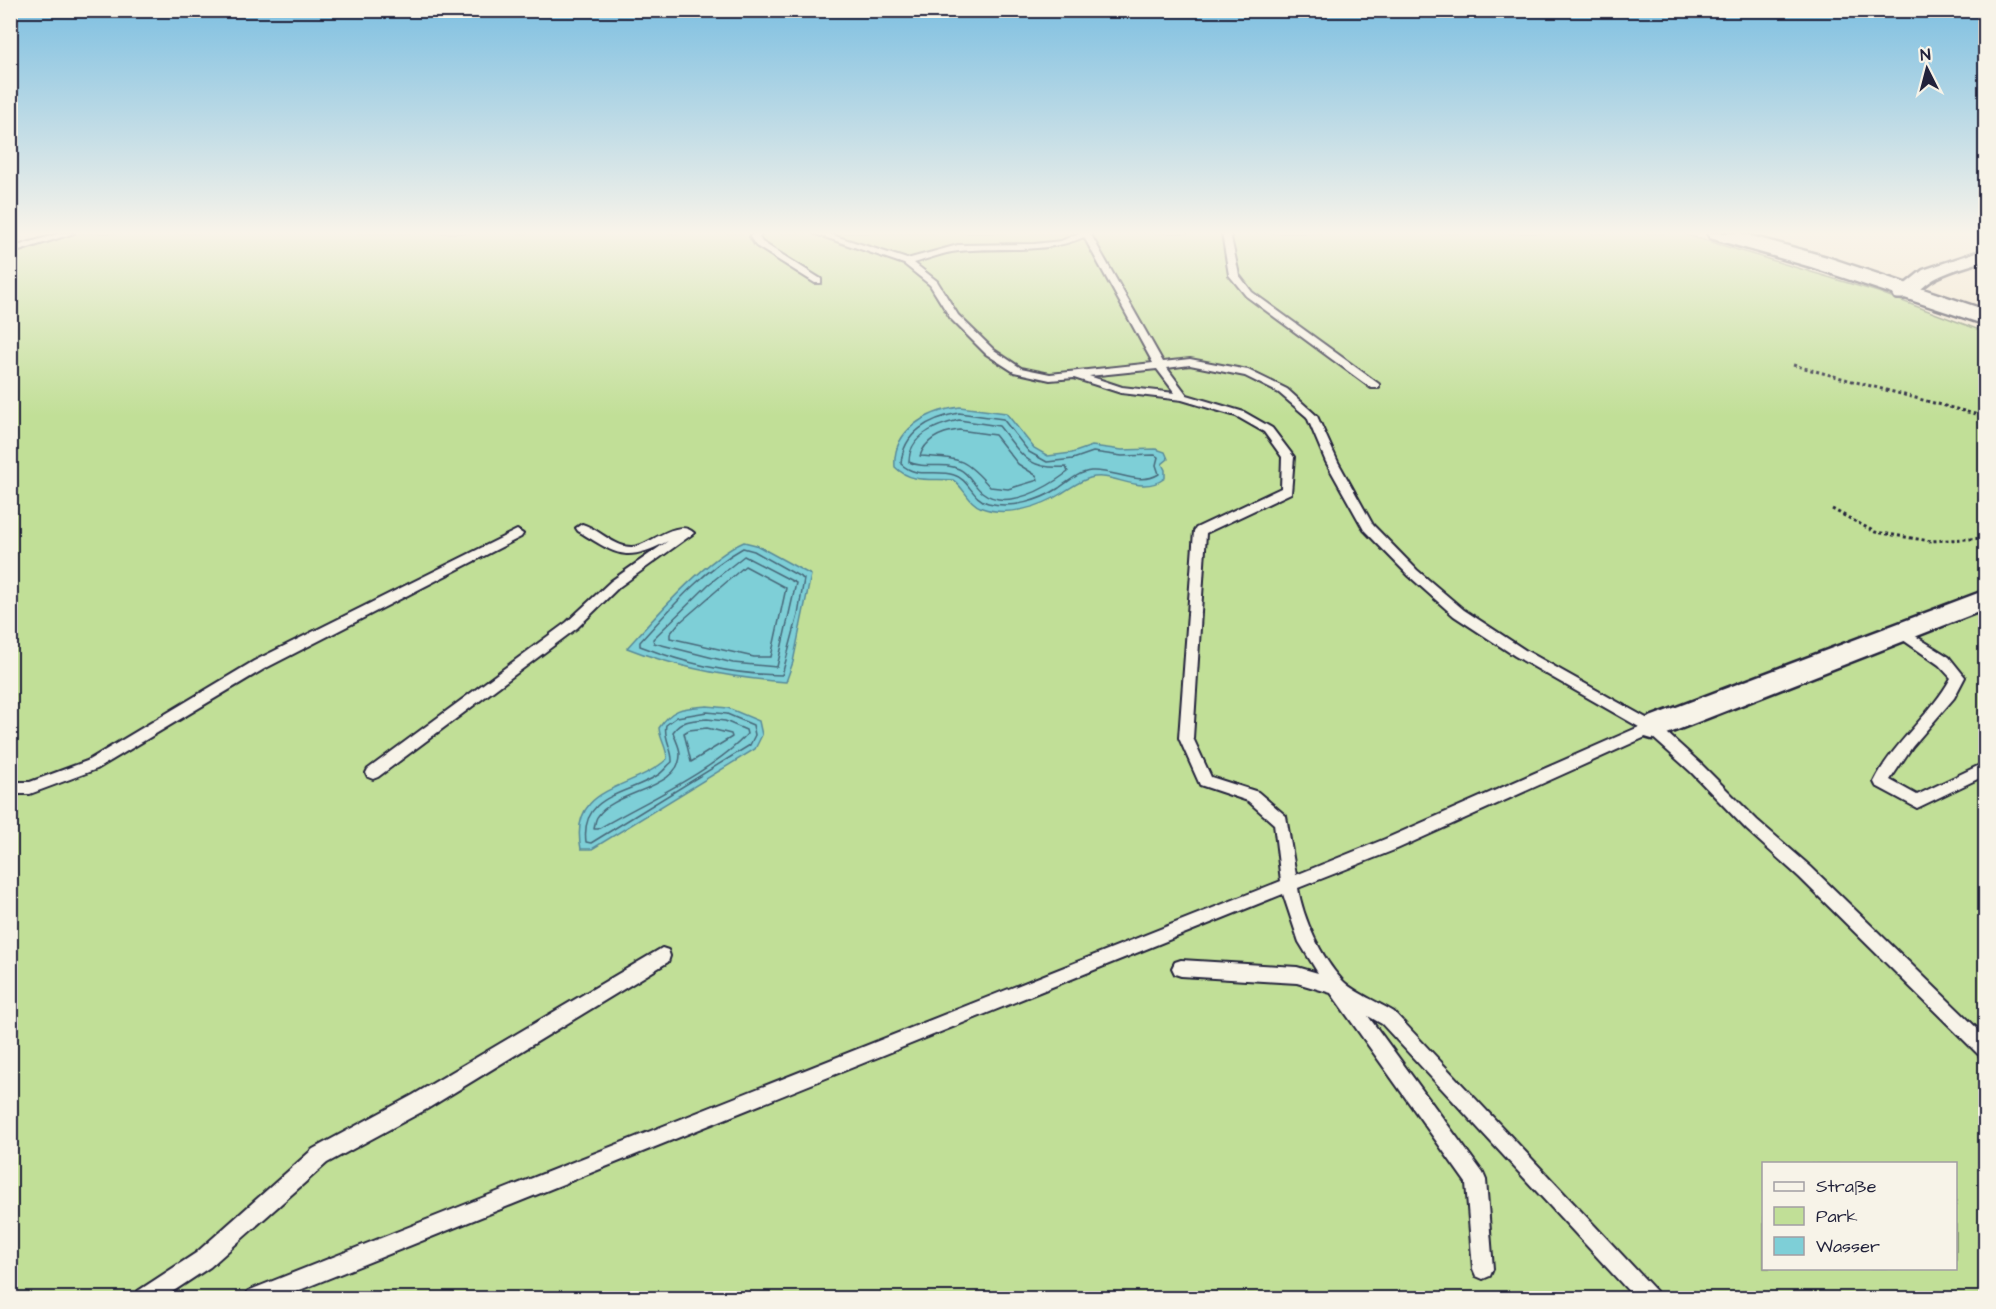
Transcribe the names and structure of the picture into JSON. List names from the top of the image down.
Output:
{
  "legend": ["Straße", "Park", "Wasser"],
  "north": "top"
}
